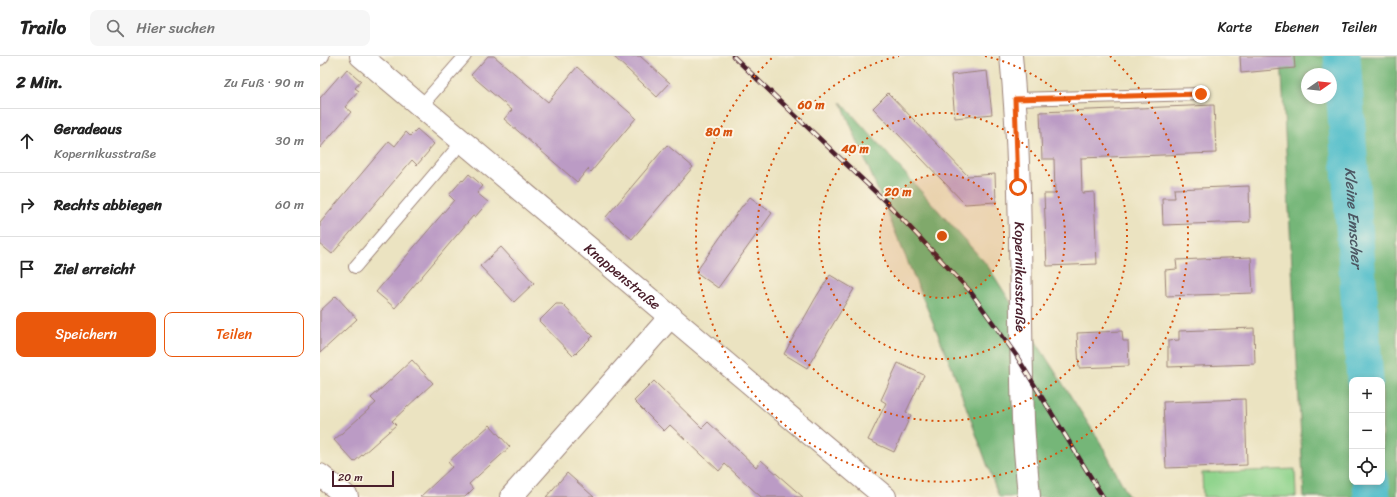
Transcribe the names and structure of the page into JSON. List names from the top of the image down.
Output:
{
  "streets": {
    "street": ["Knappenstraße", "Kopernikusstraße"]
  },
  "water": ["Kleine Emscher"],
  "scale_bar": "20 m",
  "north": "right",
  "page": {
    "header": "Trailo",
    "search": "Hier suchen",
    "nav": ["Karte", "Ebenen", "Teilen"],
    "heading": ["2 Min.", "Zu Fuß · 90 m"],
    "list": [
      ["Geradeaus", "Kopernikusstraße", "30 m"],
      ["Rechts abbiegen", "60 m"],
      "Ziel erreicht"
    ],
    "buttons": ["Speichern", "Teilen"],
    "map_buttons": ["+", "−"],
    "scale": "20 m"
  },
  "rings": [
    "60 m",
    "80 m",
    "40 m",
    "20 m"
  ]
}
